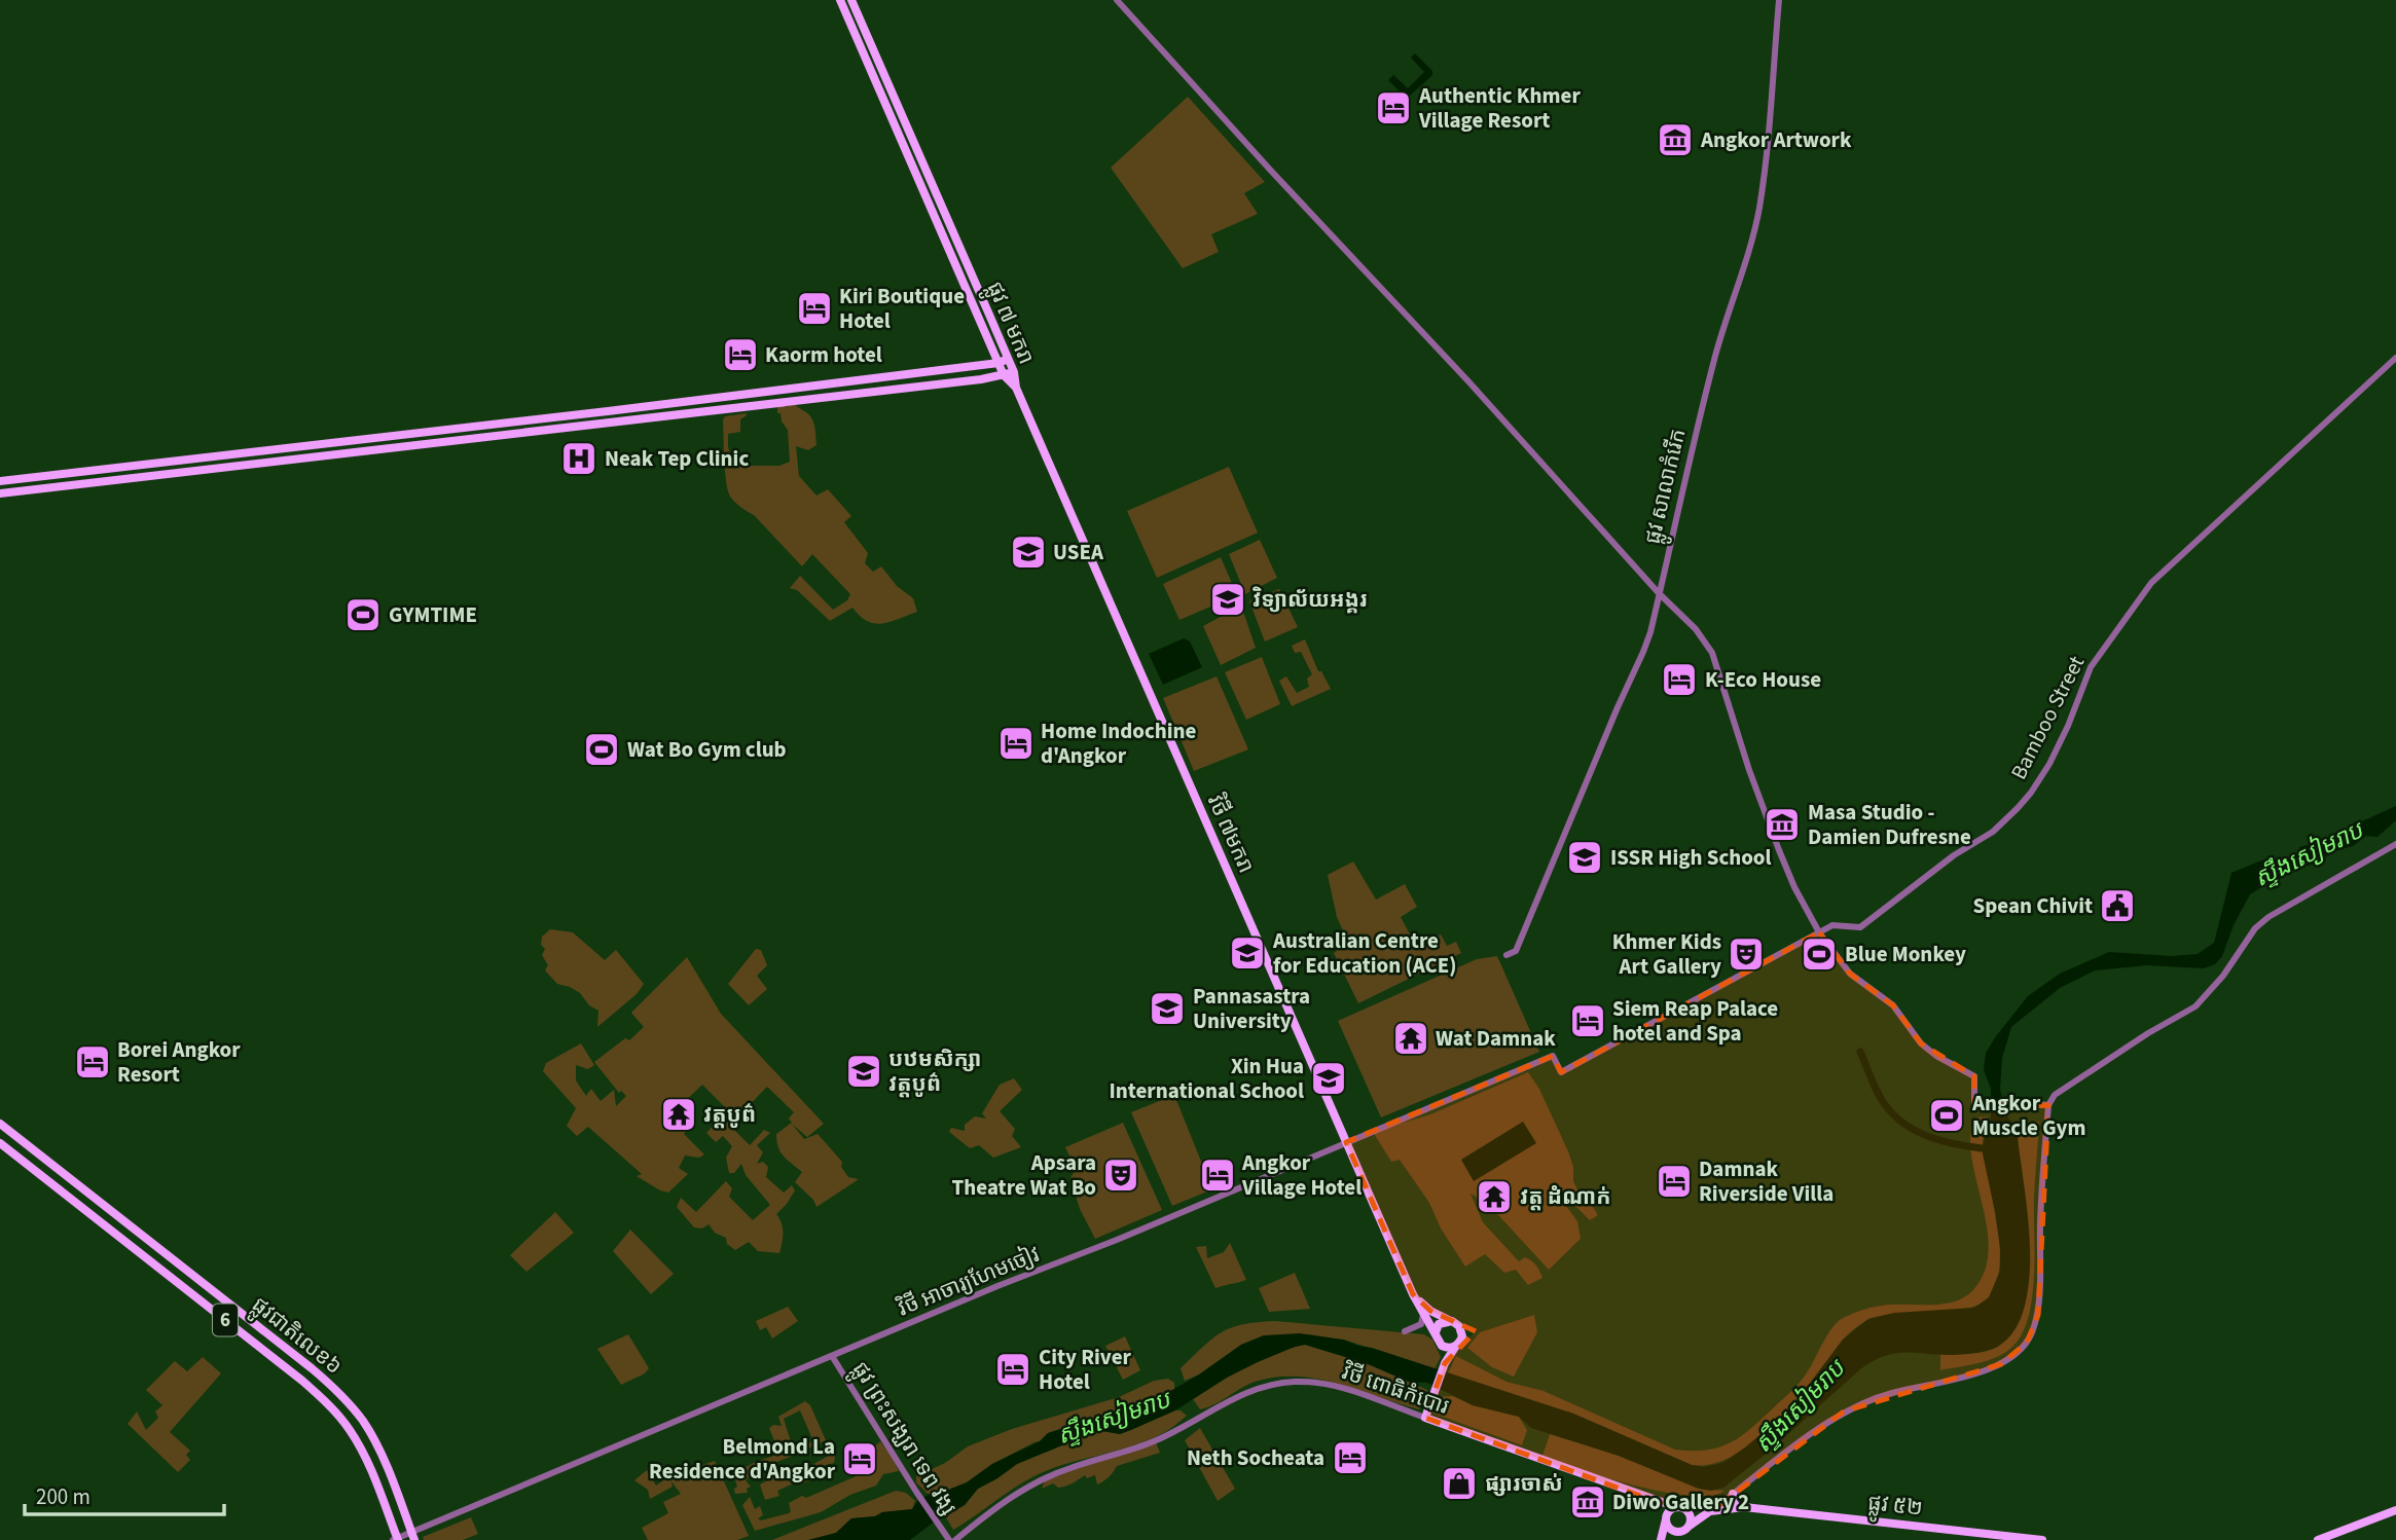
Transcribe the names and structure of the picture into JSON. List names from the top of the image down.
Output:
{
  "streets": {
    "main road": [
      "ផ្លូវ ៧ មករា",
      "វិថី ៧មករា",
      "6",
      "ផ្លូវជាតិលេខ៦",
      "វិថី ពោធិកំបោរ",
      "ផ្លូវ ៥២"
    ],
    "street": [
      "ផ្លូវ សាលាកំរើក",
      "Bamboo Street",
      "វិថី អាចារ្យហែមចៀវ",
      "ផ្លូវ ព្រះសង្ឃរា ទេព វង្ស"
    ]
  },
  "crossings": [
    ["ផ្លូវ ៧ មករា", "វិថី ៧មករា"],
    ["Bamboo Street", "វិថី អាចារ្យហែមចៀវ"],
    ["វិថី ៧មករា", "វិថី អាចារ្យហែមចៀវ"],
    ["វិថី អាចារ្យហែមចៀវ", "ផ្លូវជាតិលេខ៦"],
    ["វិថី អាចារ្យហែមចៀវ", "ផ្លូវ ព្រះសង្ឃរា ទេព វង្ស"],
    ["វិថី ពោធិកំបោរ", "ផ្លូវ ៥២"]
  ],
  "water": ["ស្ទឹងសៀមរាប"],
  "places": {
    "hotel": [
      "Authentic Khmer Village Resort",
      "Kiri Boutique Hotel",
      "Kaorm hotel",
      "K-Eco House",
      "Home Indochine d'Angkor",
      "Siem Reap Palace hotel and Spa",
      "Borei Angkor Resort",
      "Angkor Village Hotel",
      "Damnak Riverside Villa",
      "City River Hotel",
      "Neth Socheata",
      "Belmond La Residence d'Angkor"
    ],
    "museum": ["Angkor Artwork", "Masa Studio - Damien Dufresne", "Diwo Gallery 2"],
    "hospital": ["Neak Tep Clinic"],
    "school or university": [
      "USEA",
      "វិទ្យាល័យអង្គរ",
      "ISSR High School",
      "Australian Centre for Education (ACE)",
      "Pannasastra University",
      "បឋមសិក្សា វត្តបូព៌",
      "Xin Hua International School"
    ],
    "sports": [
      "GYMTIME",
      "Wat Bo Gym club",
      "Blue Monkey",
      "Angkor Muscle Gym"
    ],
    "public building": ["Spean Chivit"],
    "theatre": ["Khmer Kids Art Gallery", "Apsara Theatre Wat Bo"],
    "temple": ["Wat Damnak", "វត្តបូព៌", "វត្ត ដំំណាក់"],
    "shop": ["ផ្សារចាស់"]
  },
  "scale_bar": "200 m"
}
